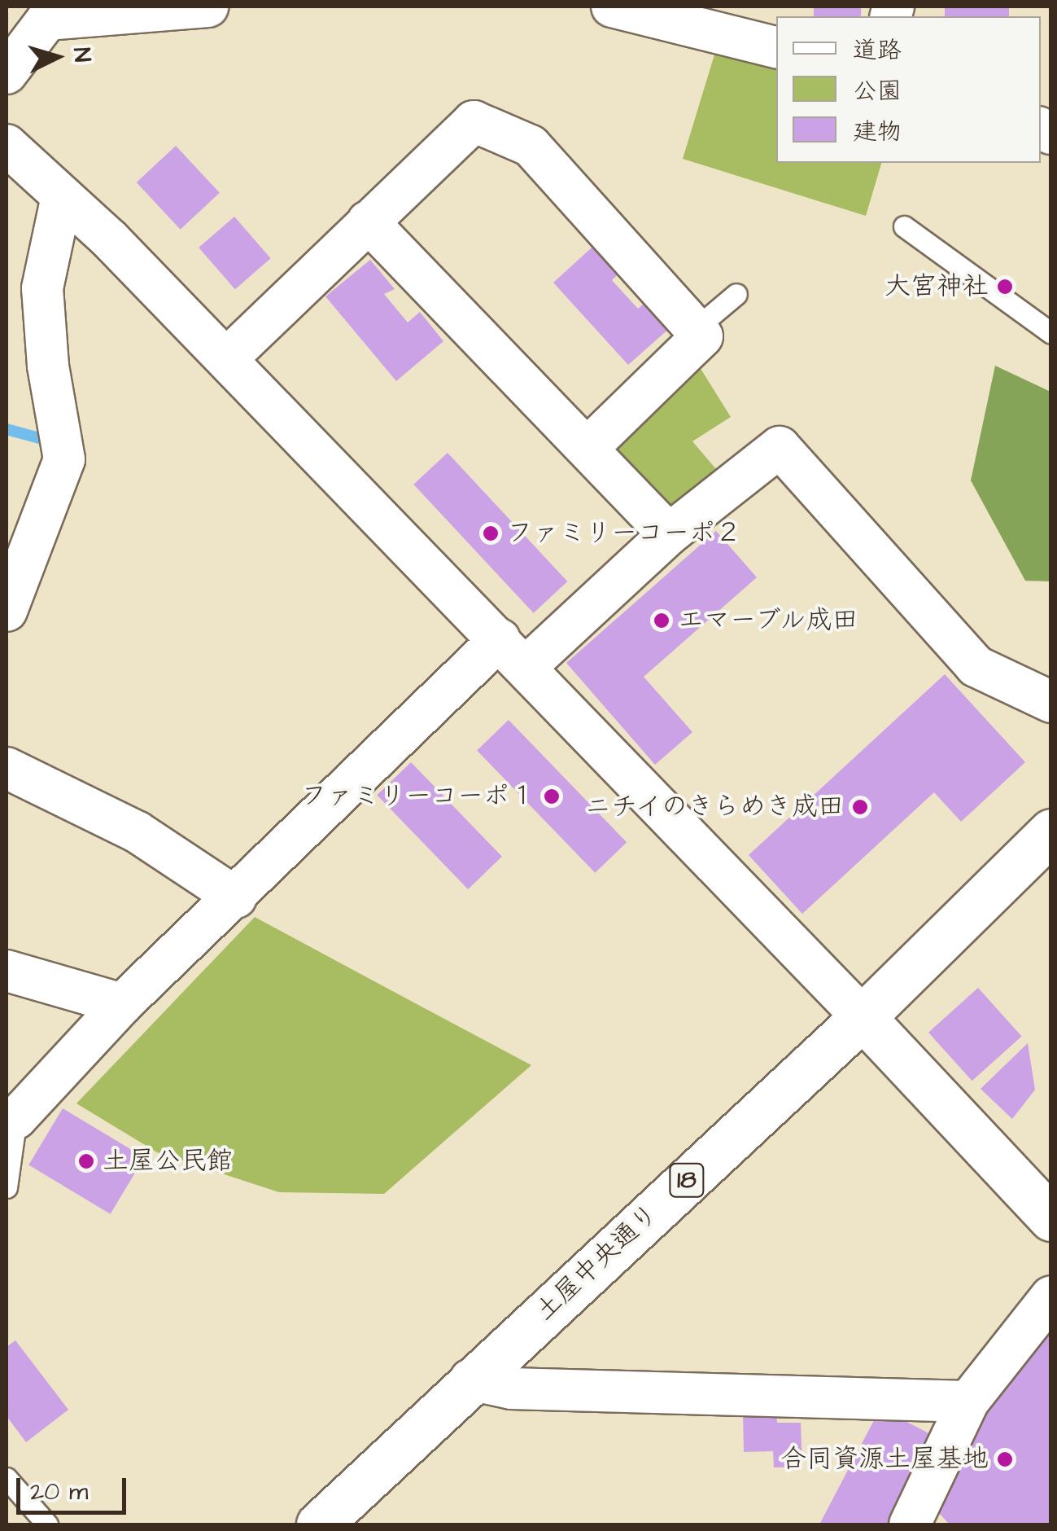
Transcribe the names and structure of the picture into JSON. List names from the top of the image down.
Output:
{
  "streets": {
    "main road": ["18", "土屋中央通り"]
  },
  "places": [
    "大宮神社",
    "ファミリーコーポ２",
    "エマーブル成田",
    "ファミリーコーポ１",
    "ニチイのきらめき成田",
    "土屋公民館",
    "合同資源土屋基地"
  ],
  "legend": ["道路", "公園", "建物"],
  "scale_bar": "20 m",
  "north": "right"
}
